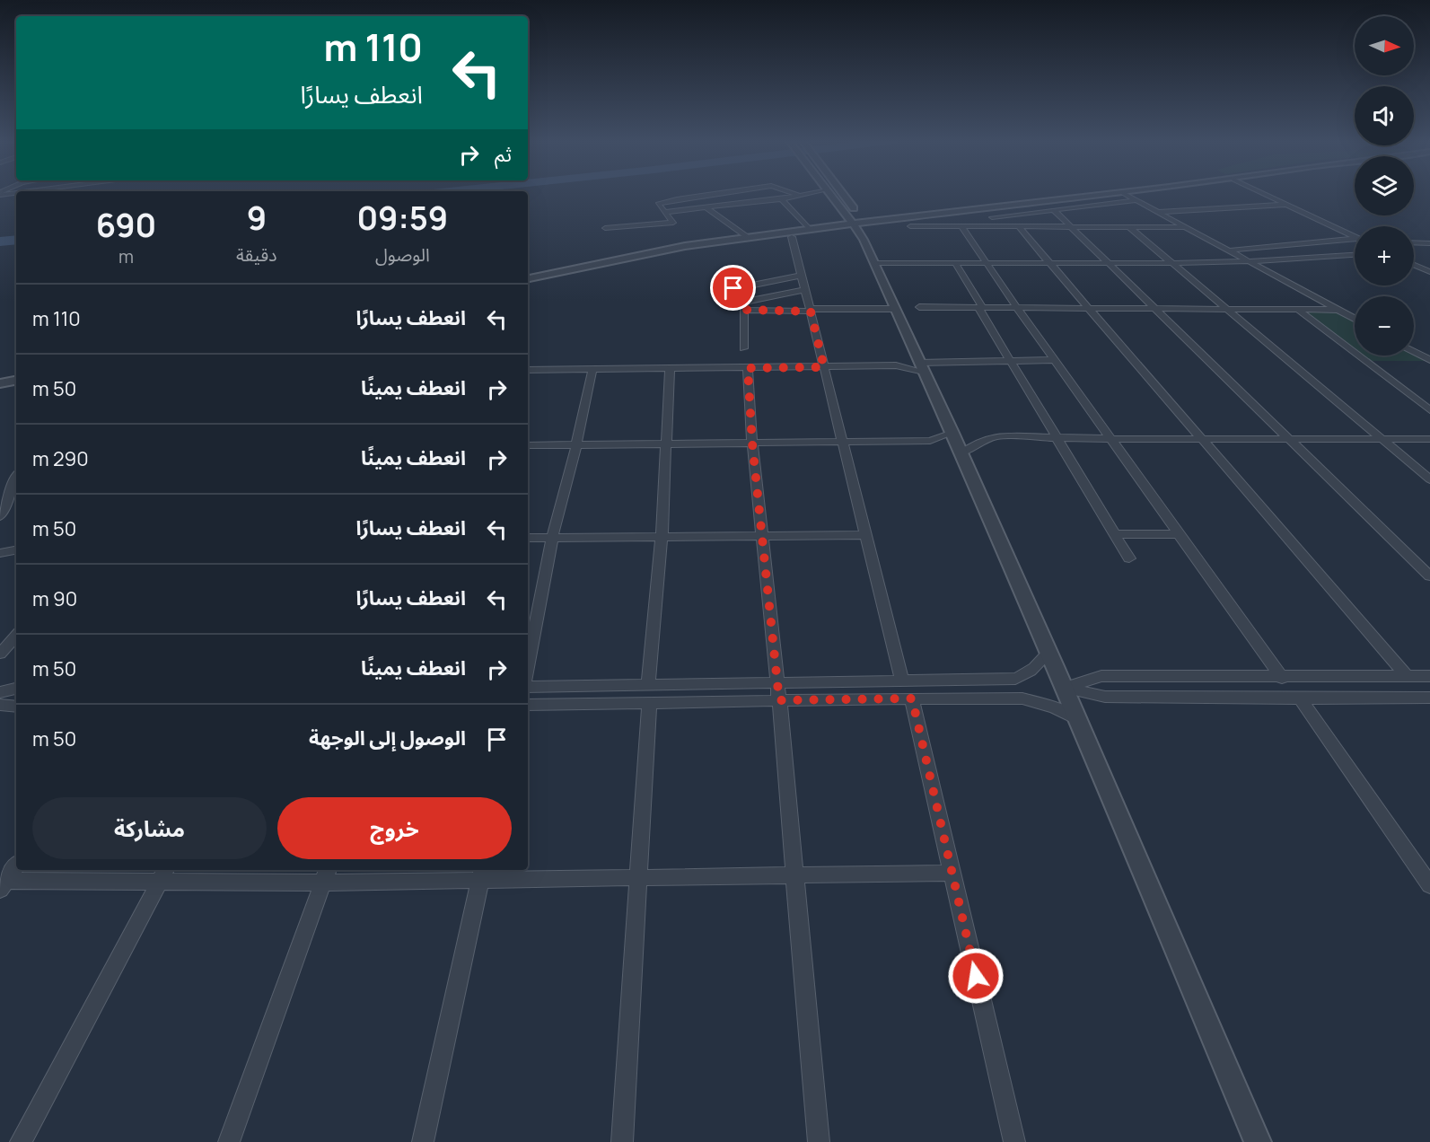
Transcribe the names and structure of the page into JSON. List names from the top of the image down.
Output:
{
  "north": "right",
  "page": {
    "map_buttons": ["+", "−"],
    "turn": ["110 m", "انعطف يسارًا"],
    "then": "ثم",
    "eta": [
      "09:59",
      "الوصول",
      "9",
      "دقيقة",
      "690",
      "m"
    ],
    "list": [
      {
        "name": "انعطف يسارًا",
        "value": "110 m"
      },
      {
        "name": "انعطف يمينًا",
        "value": "50 m"
      },
      {
        "name": "انعطف يمينًا",
        "value": "290 m"
      },
      {
        "name": "انعطف يسارًا",
        "value": "50 m"
      },
      {
        "name": "انعطف يسارًا",
        "value": "90 m"
      },
      {
        "name": "انعطف يمينًا",
        "value": "50 m"
      },
      {
        "name": "الوصول إلى الوجهة",
        "value": "50 m"
      }
    ],
    "buttons": ["خروج", "مشاركة"]
  }
}
